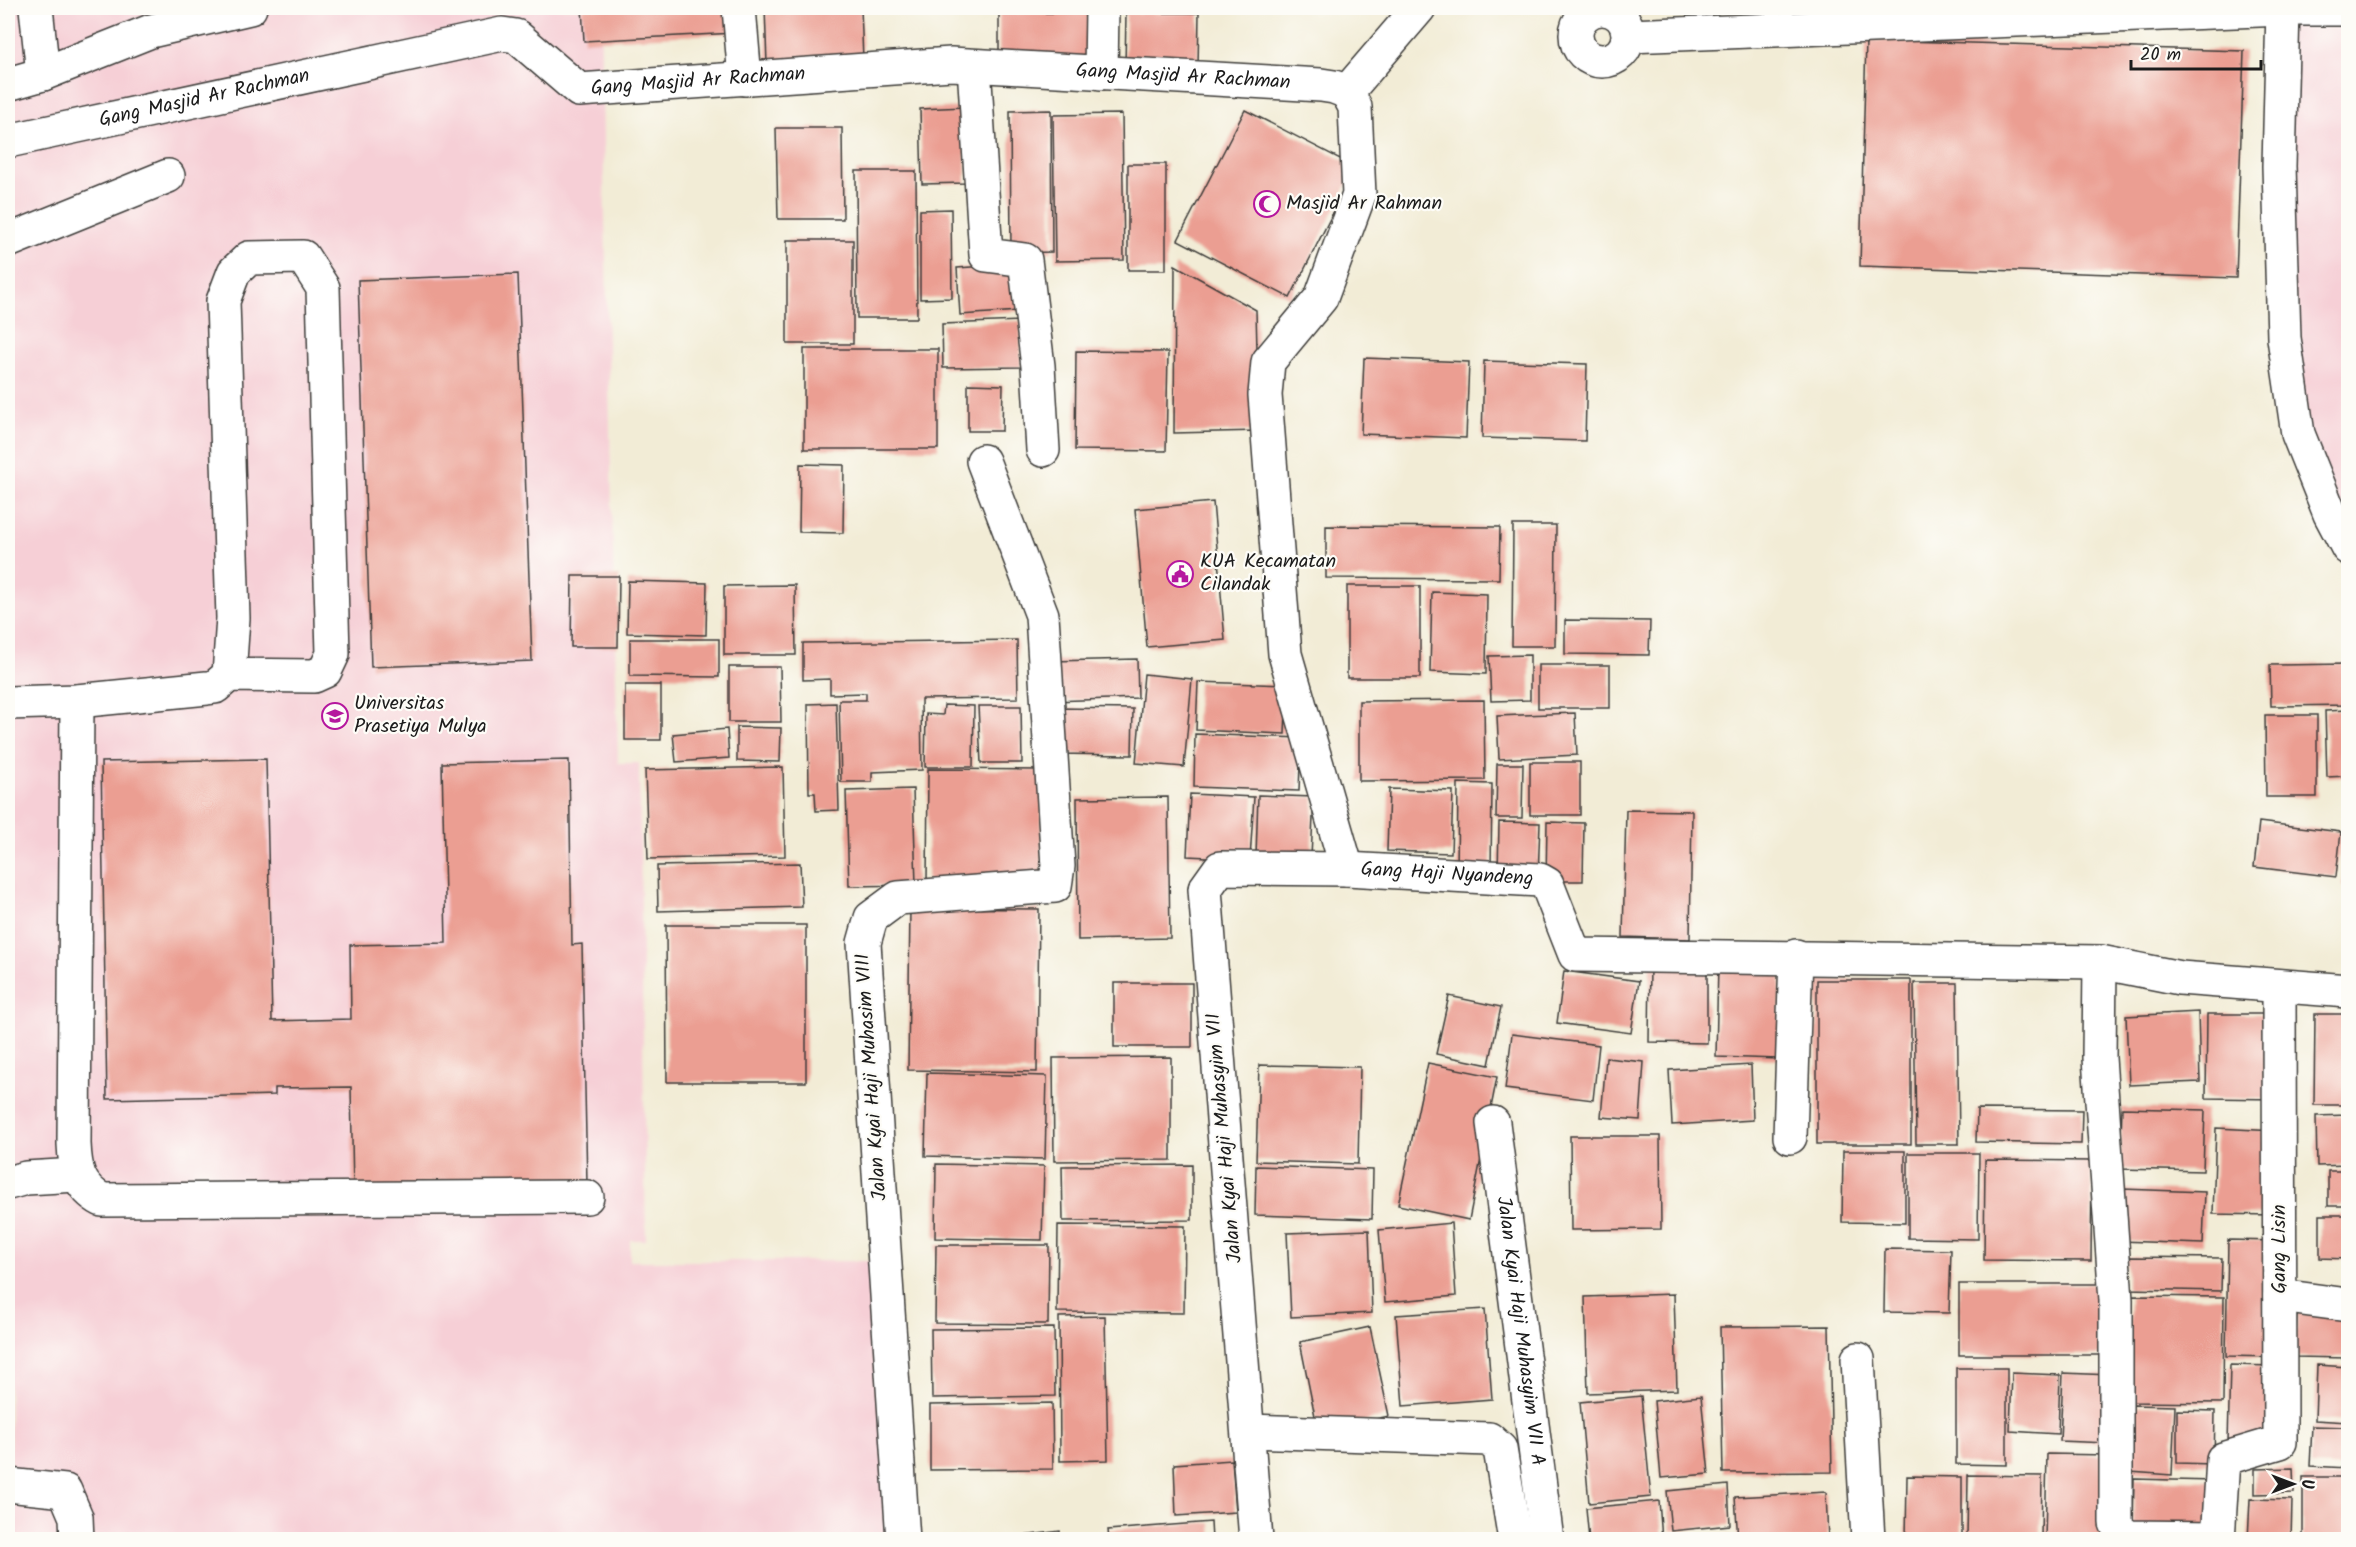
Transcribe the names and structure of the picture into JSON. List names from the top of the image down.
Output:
{
  "streets": {
    "street": [
      "Gang Masjid Ar Rachman",
      "Gang Haji Nyandeng",
      "Jalan Kyai Haji Muhasim VIII",
      "Jalan Kyai Haji Muhasyim VII",
      "Gang Lisin",
      "Jalan Kyai Haji Muhasyim VII A"
    ]
  },
  "crossings": [
    ["Gang Haji Nyandeng", "Jalan Kyai Haji Muhasyim VII"]
  ],
  "places": {
    "mosque": ["Masjid Ar Rahman"],
    "public building": ["KUA Kecamatan Cilandak"],
    "school or university": ["Universitas Prasetiya Mulya"]
  },
  "scale_bar": "20 m",
  "north": "right"
}
